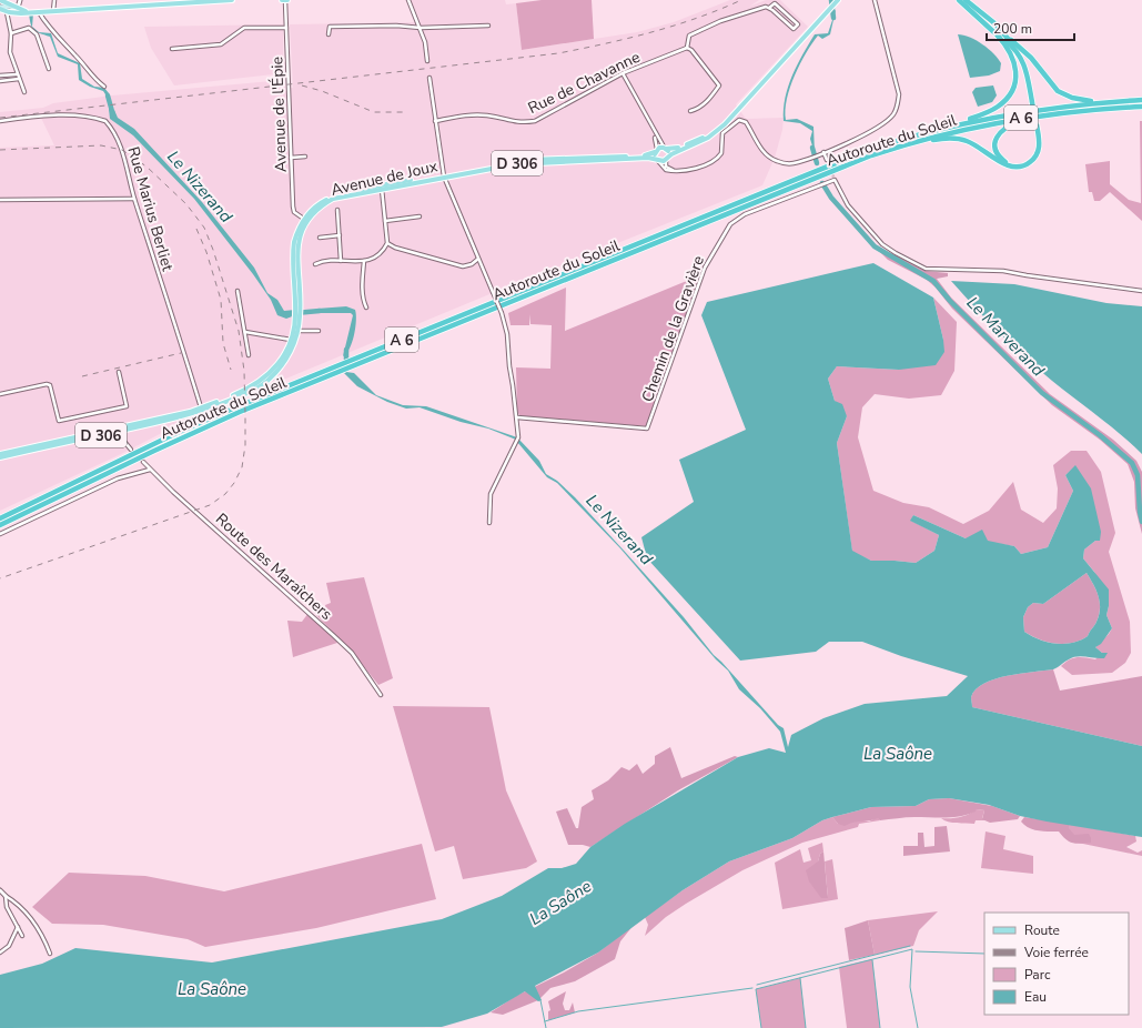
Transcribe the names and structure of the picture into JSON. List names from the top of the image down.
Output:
{
  "streets": {
    "highway": ["A 6", "Autoroute du Soleil"],
    "main road": ["D 306", "Avenue de Joux"],
    "street": [
      "Rue de Chavanne",
      "Avenue de l'Épie",
      "Rue Marius Berliet",
      "Chemin de la Gravière",
      "Route des Maraîchers"
    ]
  },
  "crossings": [
    ["Avenue de l'Épie", "Avenue de Joux"],
    ["Avenue de Joux", "Rue Marius Berliet"]
  ],
  "water": ["Le Nizerand", "Le Marverand", "La Saône"],
  "legend": [
    "Route",
    "Voie ferrée",
    "Parc",
    "Eau"
  ],
  "scale_bar": "200 m"
}
